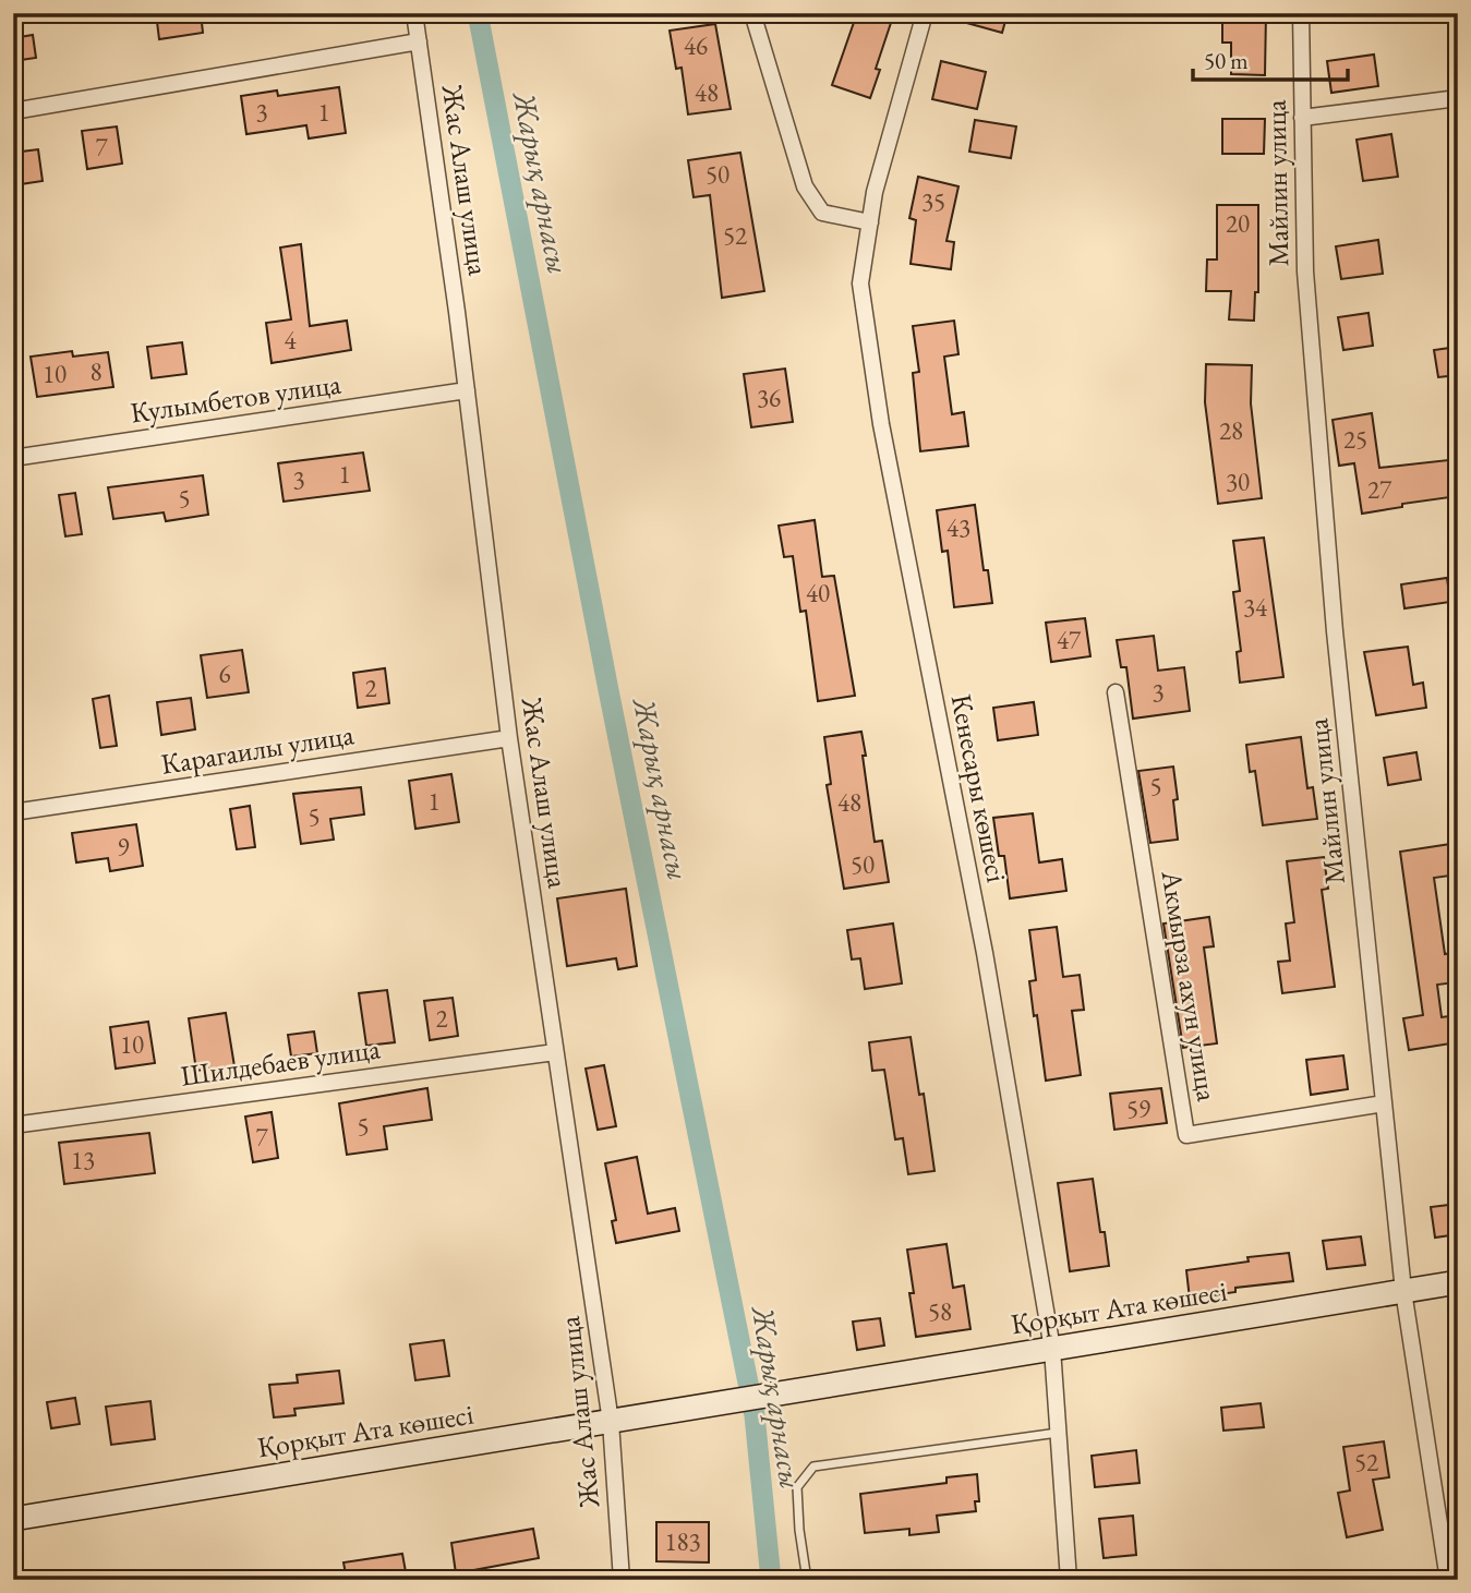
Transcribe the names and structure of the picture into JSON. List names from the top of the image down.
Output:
{
  "streets": {
    "main road": ["Қорқыт Ата көшесі"],
    "street": [
      "Жас Алаш улица",
      "Майлин улица",
      "Кулымбетов улица",
      "Карагаилы улица",
      "Кенесары көшесі",
      "Акмырза ахун улица",
      "Шилдебаев улица"
    ]
  },
  "crossings": [
    ["Жас Алаш улица", "Кулымбетов улица"],
    ["Жас Алаш улица", "Карагаилы улица"],
    ["Жас Алаш улица", "Шилдебаев улица"],
    ["Жас Алаш улица", "Қорқыт Ата көшесі"],
    ["Майлин улица", "Акмырза ахун улица"],
    ["Майлин улица", "Қорқыт Ата көшесі"],
    ["Кенесары көшесі", "Қорқыт Ата көшесі"]
  ],
  "water": ["Жарық арнасы"],
  "house_numbers": [
    "46",
    "48",
    "3",
    "1",
    "7",
    "50",
    "35",
    "20",
    "52",
    "4",
    "8",
    "10",
    "36",
    "28",
    "25",
    "1",
    "3",
    "30",
    "27",
    "5",
    "43",
    "40",
    "34",
    "47",
    "6",
    "2",
    "3",
    "5",
    "1",
    "48",
    "5",
    "9",
    "50",
    "2",
    "10",
    "59",
    "5",
    "7",
    "13",
    "58",
    "52",
    "183"
  ],
  "scale_bar": "50 m"
}
